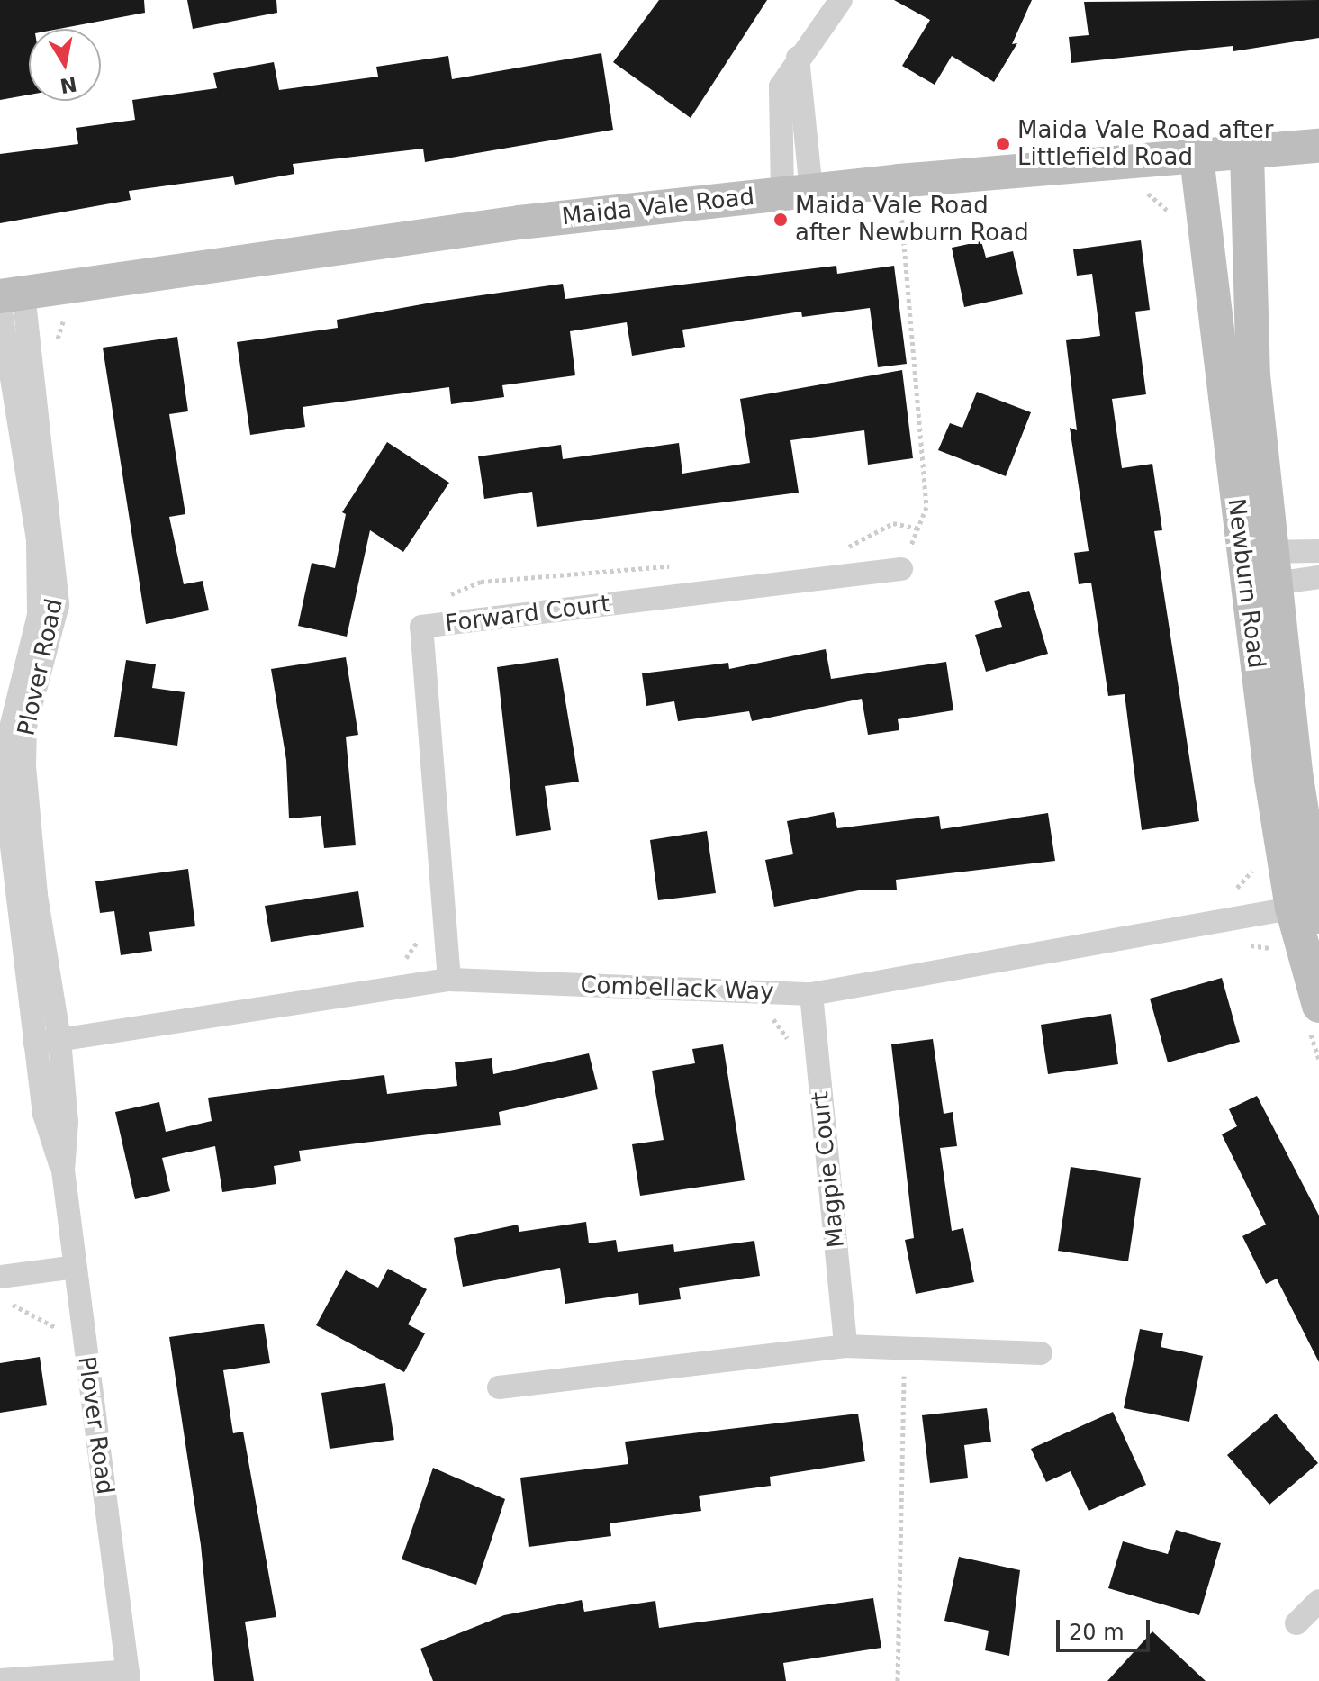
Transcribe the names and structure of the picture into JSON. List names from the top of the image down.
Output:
{
  "streets": {
    "main road": ["Maida Vale Road", "Newburn Road"],
    "street": [
      "Forward Court",
      "Plover Road",
      "Combellack Way",
      "Magpie Court"
    ]
  },
  "crossings": [
    ["Maida Vale Road", "Newburn Road"],
    ["Maida Vale Road", "Plover Road"],
    ["Newburn Road", "Combellack Way"],
    ["Forward Court", "Combellack Way"],
    ["Plover Road", "Combellack Way"],
    ["Combellack Way", "Magpie Court"]
  ],
  "places": ["Maida Vale Road after Littlefield Road", "Maida Vale Road after Newburn Road"],
  "scale_bar": "20 m",
  "north": "bottom"
}
